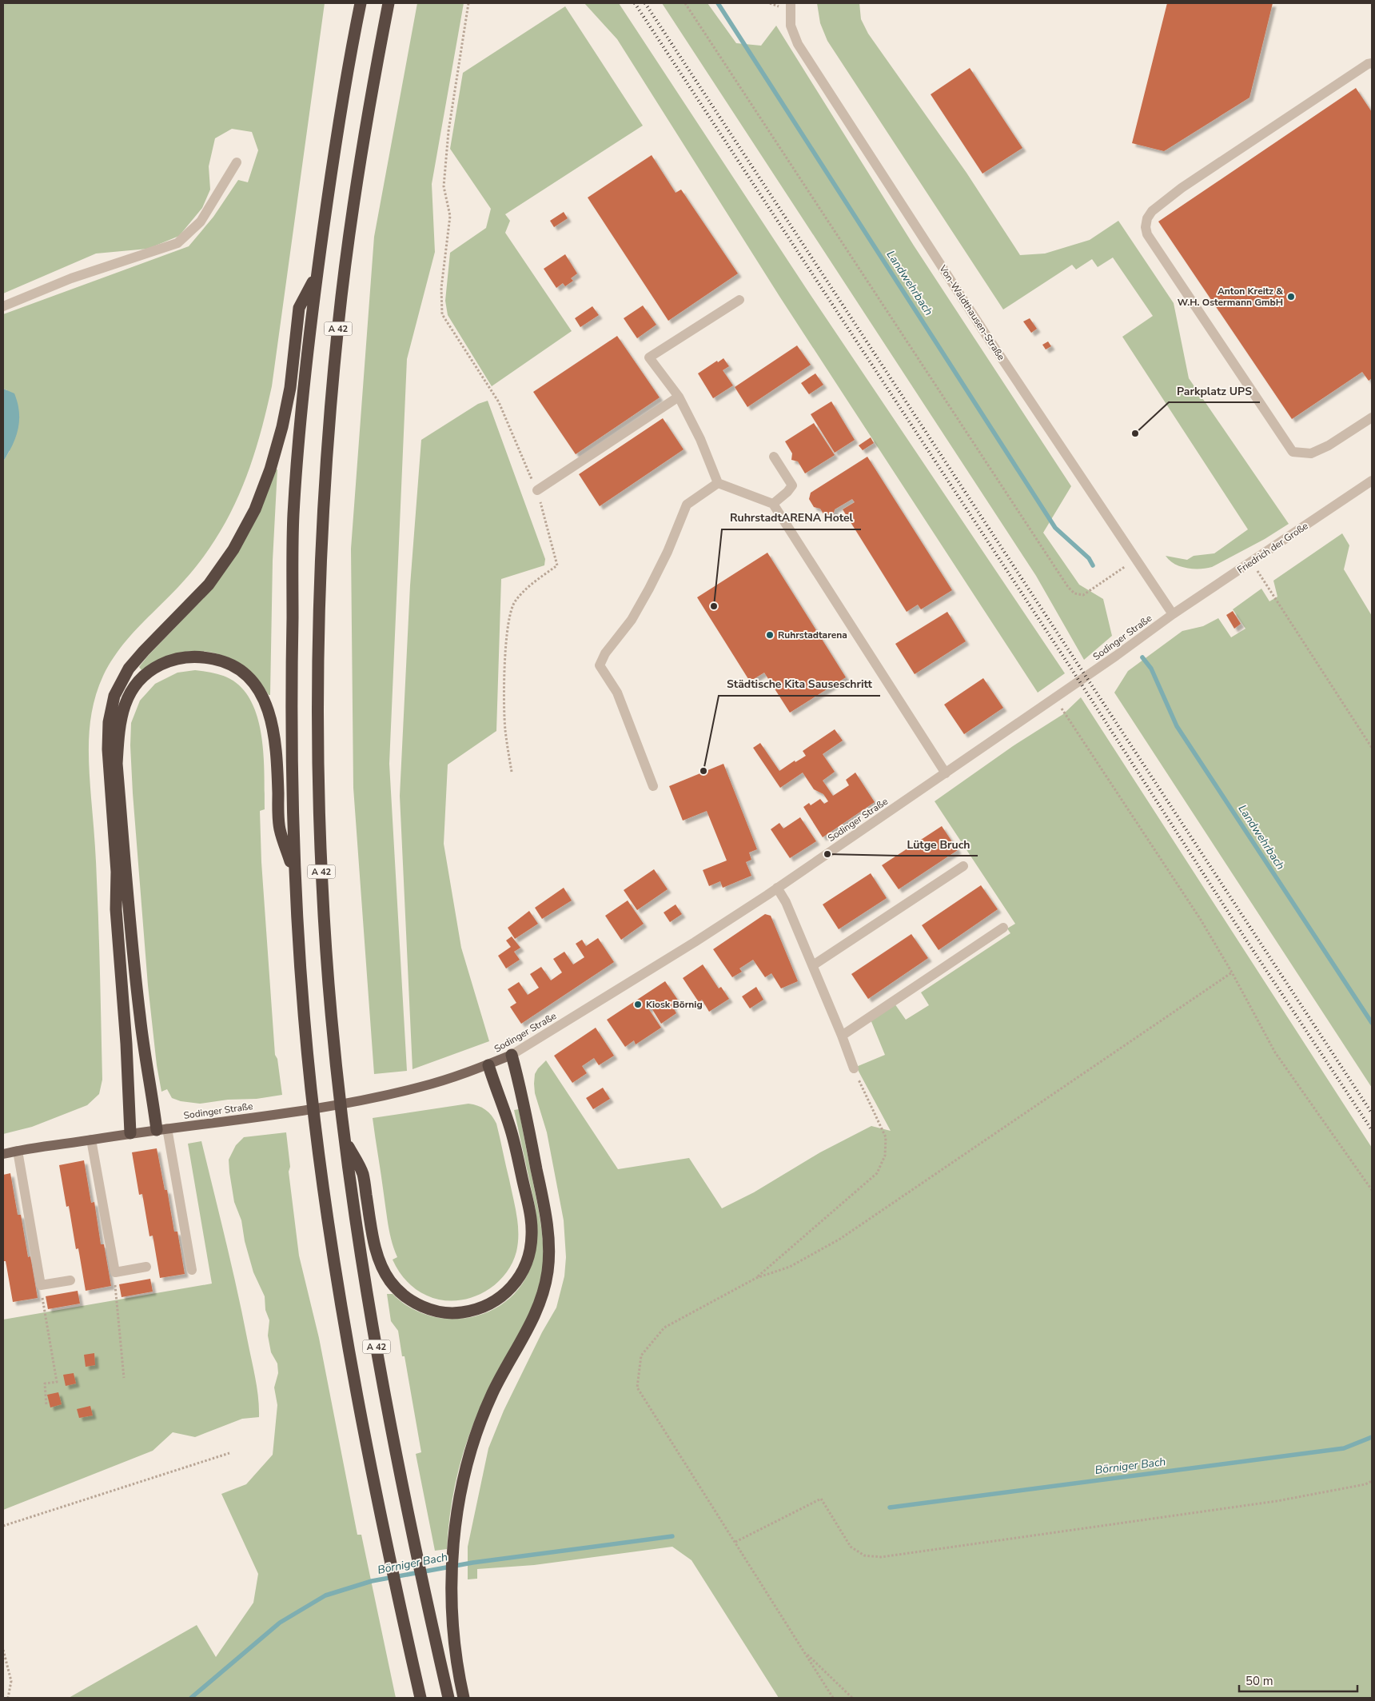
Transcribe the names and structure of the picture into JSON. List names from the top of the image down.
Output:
{
  "streets": {
    "highway": ["A 42"],
    "main road": ["Sodinger Straße"],
    "street": ["Von-Waldthausen-Straße", "Friedrich der Große"]
  },
  "crossings": [
    ["Von-Waldthausen-Straße", "Friedrich der Große"],
    ["Von-Waldthausen-Straße", "Sodinger Straße"],
    ["Friedrich der Große", "Sodinger Straße"]
  ],
  "water": ["Landwehrbach", "Börniger Bach"],
  "places": [
    "Anton Kreitz & W.H. Ostermann GmbH",
    "Parkplatz UPS",
    "RuhrstadtARENA Hotel",
    "Ruhrstadtarena",
    "Städtische Kita Sauseschritt",
    "Lütge Bruch",
    "Kiosk Börnig"
  ],
  "scale_bar": "50 m"
}
